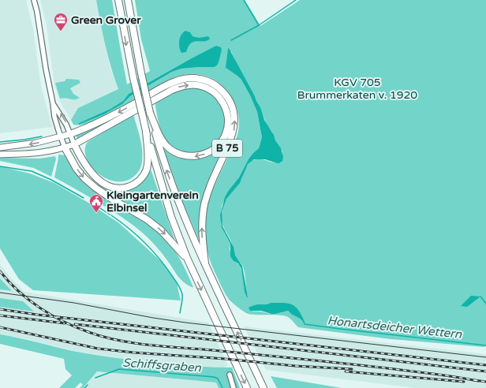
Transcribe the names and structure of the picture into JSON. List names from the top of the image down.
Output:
{
  "streets": {
    "highway": ["B 75"]
  },
  "water": ["Honartsdeicher Wettern", "Schiffsgraben"],
  "parks": ["KGV 705 Brummerkaten v. 1920"],
  "places": {
    "office": ["Green Grover"],
    "public building": ["Kleingartenverein Elbinsel"]
  }
}
